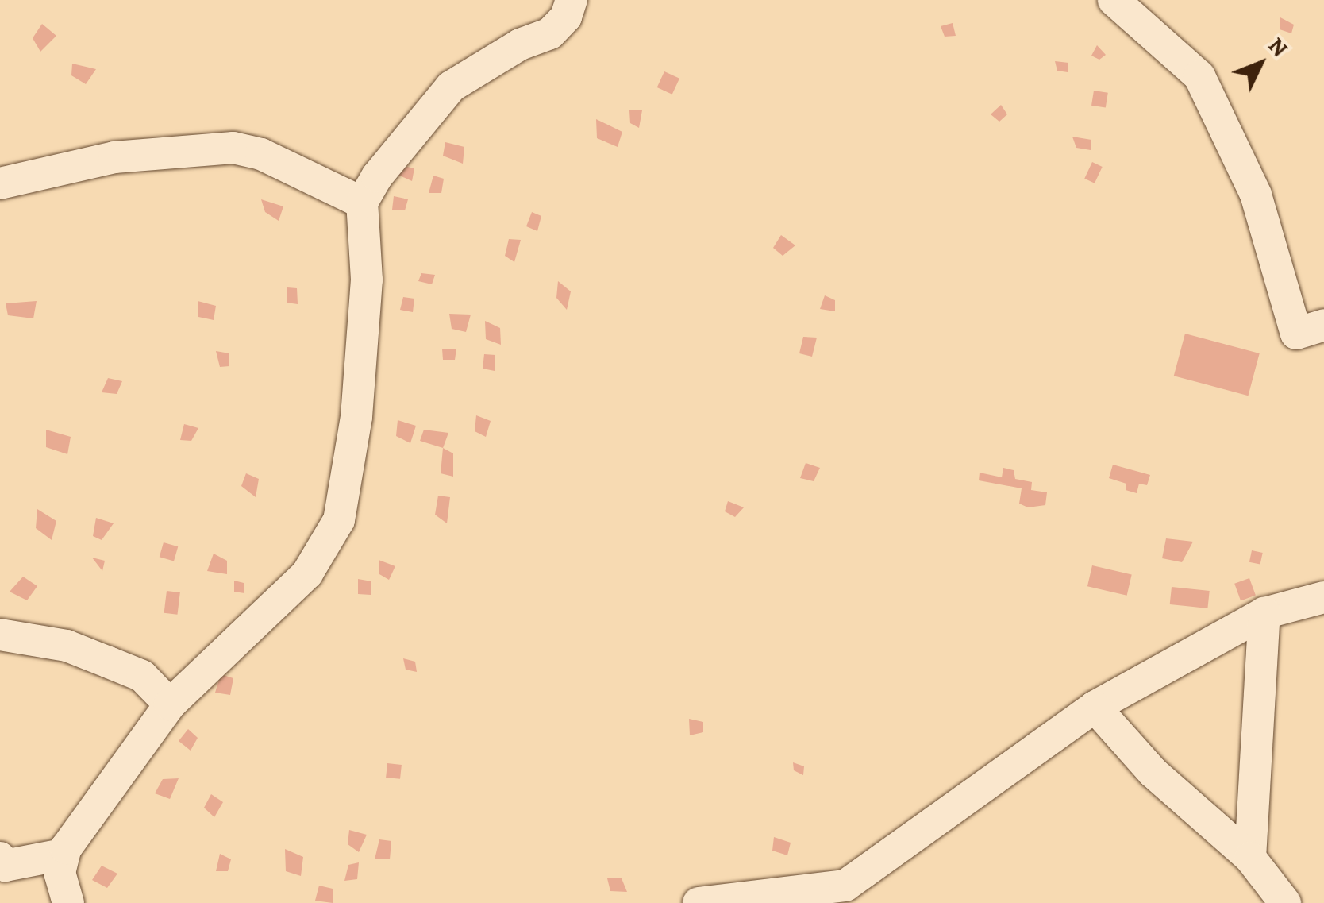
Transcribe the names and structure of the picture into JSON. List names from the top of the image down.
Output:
{
  "north": "top right"
}
